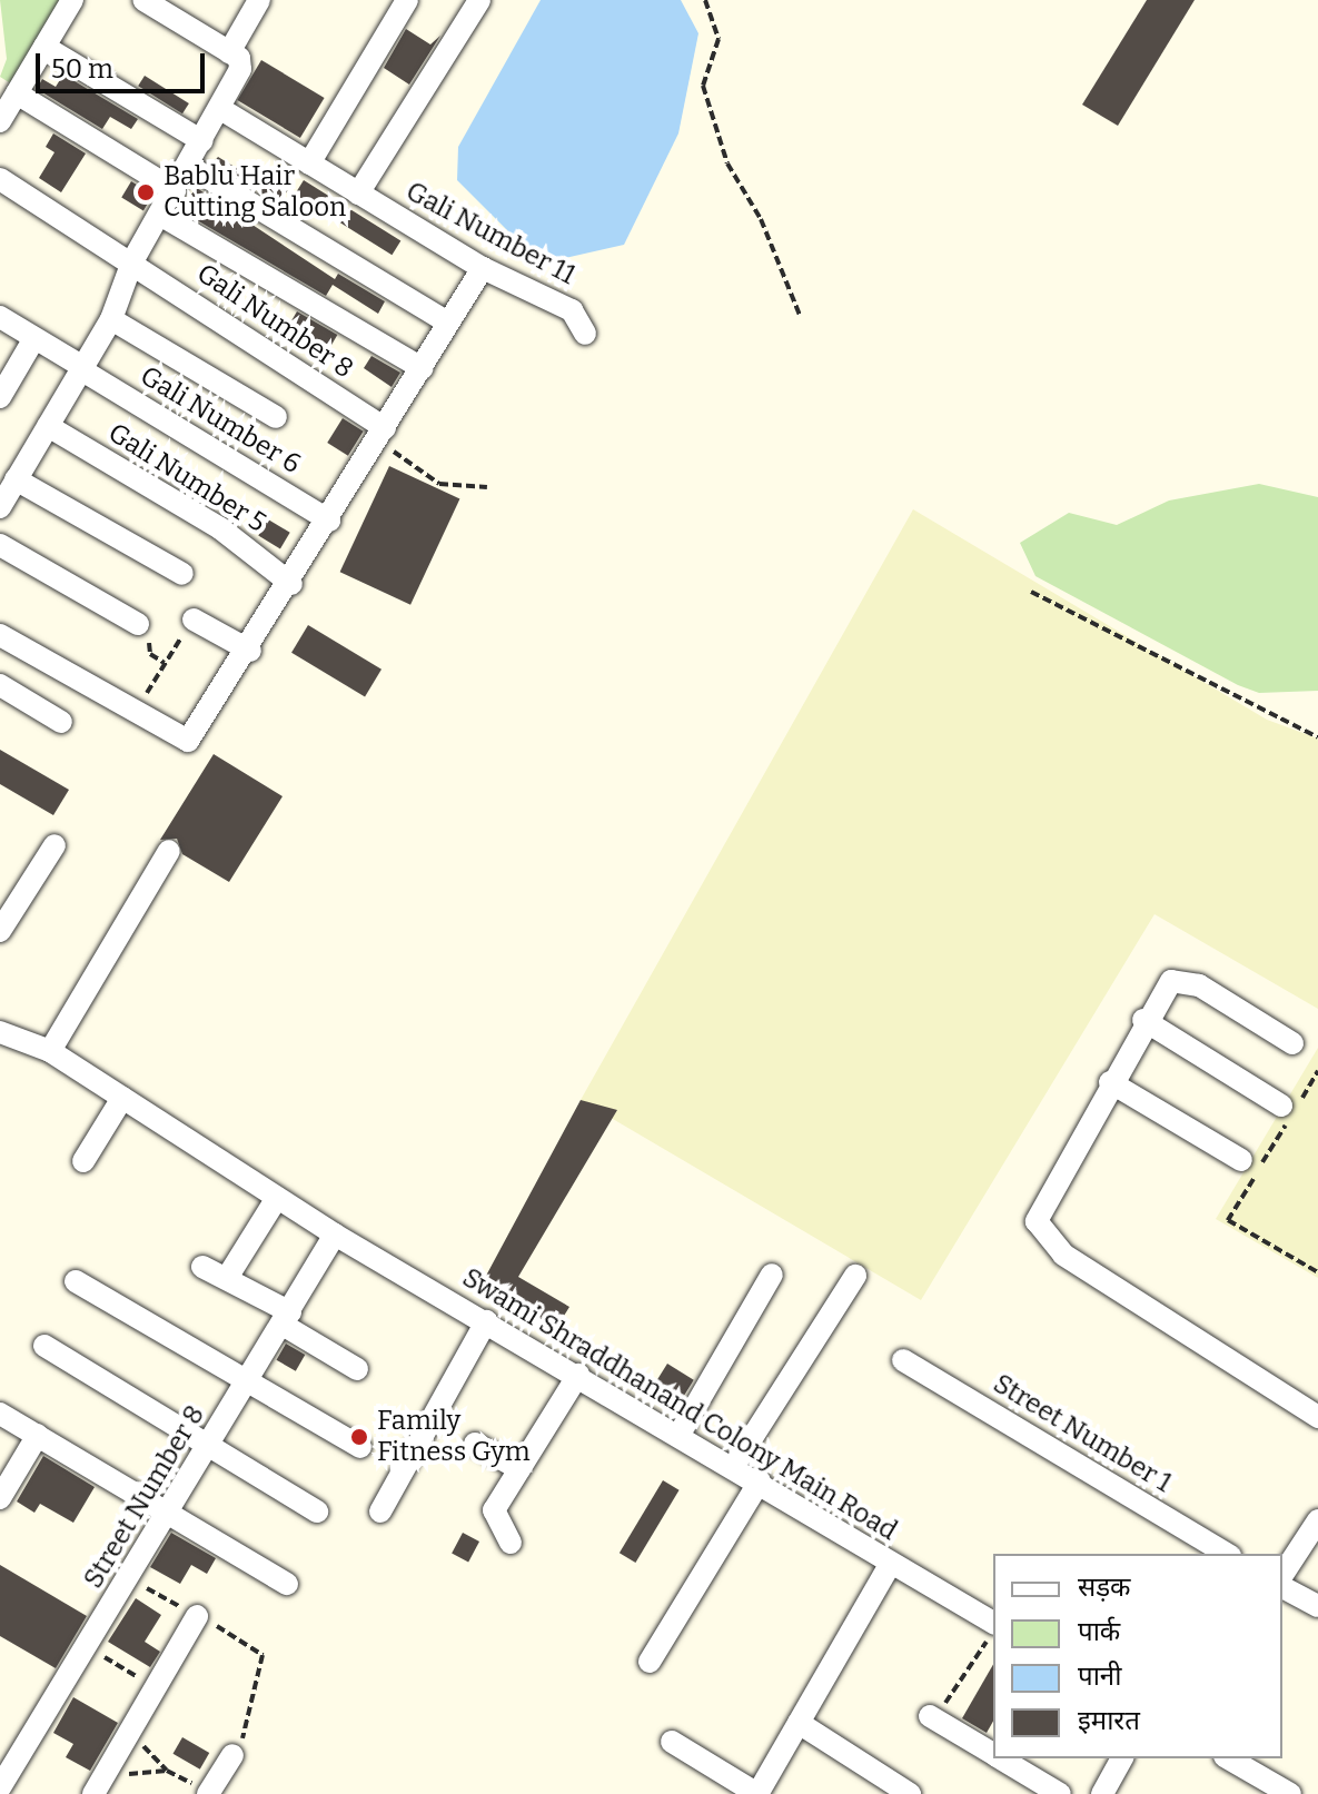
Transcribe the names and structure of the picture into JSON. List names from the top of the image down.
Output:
{
  "streets": {
    "street": [
      "Gali Number 11",
      "Gali Number 8",
      "Gali Number 6",
      "Gali Number 5",
      "Swami Shraddhanand Colony Main Road",
      "Street Number 1",
      "Street Number 8"
    ]
  },
  "crossings": [
    ["Swami Shraddhanand Colony Main Road", "Street Number 8"]
  ],
  "places": ["Bablu Hair Cutting Saloon", "Family Fitness Gym"],
  "legend": [
    "सड़क",
    "पार्क",
    "पानी",
    "इमारत"
  ],
  "scale_bar": "50 m"
}
